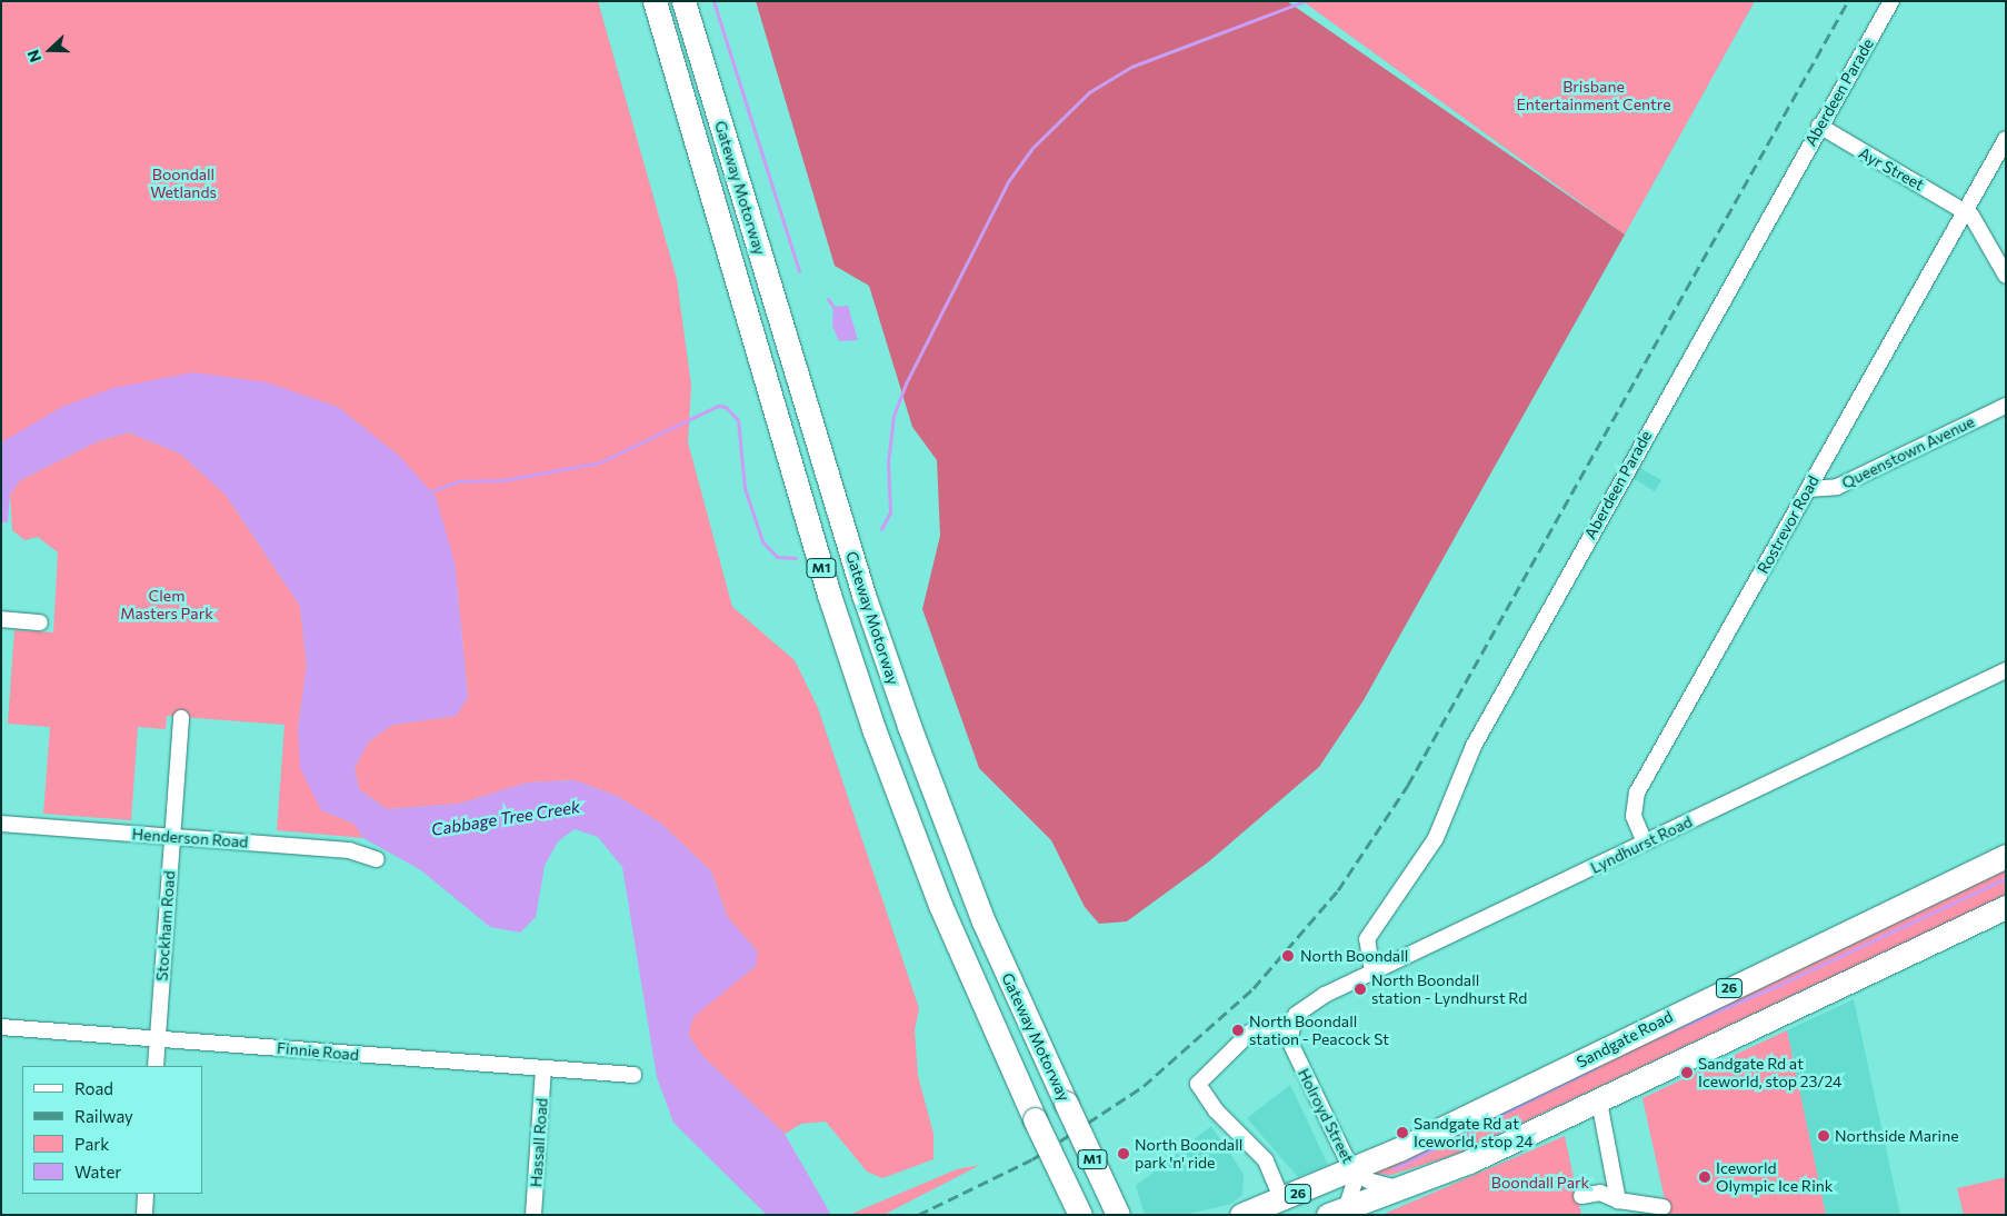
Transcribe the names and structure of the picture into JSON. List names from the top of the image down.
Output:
{
  "streets": {
    "highway": [
      "Gateway Motorway",
      "M1",
      "26",
      "Sandgate Road"
    ],
    "street": [
      "Aberdeen Parade",
      "Ayr Street",
      "Queenstown Avenue",
      "Rostrevor Road",
      "Henderson Road",
      "Lyndhurst Road",
      "Stockham Road",
      "Finnie Road",
      "Holroyd Street",
      "Hassall Road"
    ]
  },
  "crossings": [
    ["Aberdeen Parade", "Ayr Street"],
    ["Aberdeen Parade", "Lyndhurst Road"],
    ["Ayr Street", "Rostrevor Road"],
    ["Queenstown Avenue", "Rostrevor Road"],
    ["Rostrevor Road", "Lyndhurst Road"],
    ["Henderson Road", "Stockham Road"],
    ["Lyndhurst Road", "Holroyd Street"],
    ["Stockham Road", "Finnie Road"],
    ["Sandgate Road", "Holroyd Street"],
    ["Finnie Road", "Hassall Road"]
  ],
  "water": ["Cabbage Tree Creek"],
  "parks": [
    "Brisbane Entertainment Centre",
    "Boondall Wetlands",
    "Clem Masters Park",
    "Boondall Park"
  ],
  "places": [
    "North Boondall",
    "North Boondall station - Lyndhurst Rd",
    "North Boondall station - Peacock St",
    "Sandgate Rd at Iceworld, stop 23/24",
    "Sandgate Rd at Iceworld, stop 24",
    "Northside Marine",
    "North Boondall park 'n' ride",
    "Iceworld Olympic Ice Rink"
  ],
  "legend": [
    "Road",
    "Railway",
    "Park",
    "Water"
  ],
  "north": "left"
}
